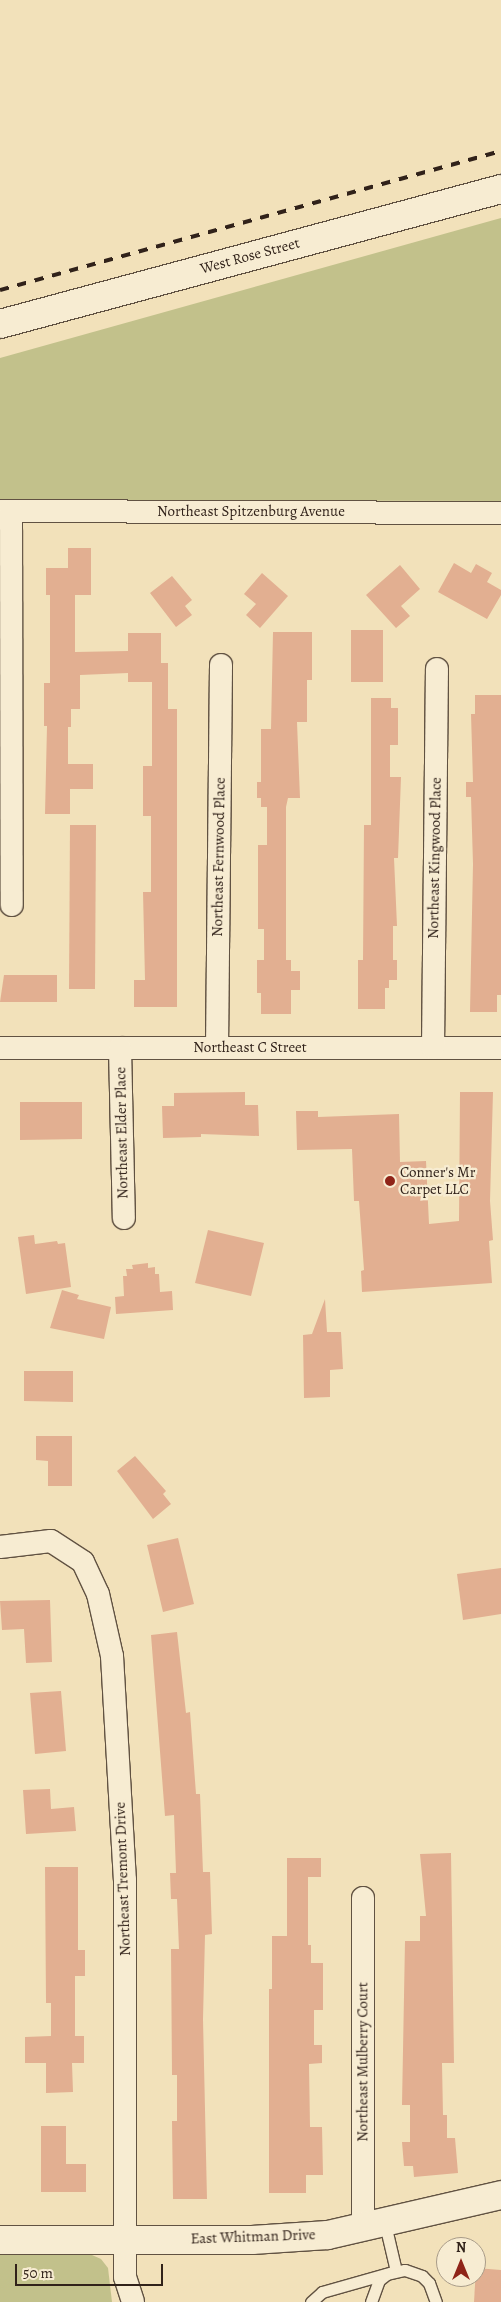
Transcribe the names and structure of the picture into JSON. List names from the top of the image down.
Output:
{
  "streets": {
    "main road": ["West Rose Street", "East Whitman Drive"],
    "street": [
      "Northeast Spitzenburg Avenue",
      "Northeast Fernwood Place",
      "Northeast Kingwood Place",
      "Northeast C Street",
      "Northeast Elder Place",
      "Northeast Tremont Drive",
      "Northeast Mulberry Court"
    ]
  },
  "crossings": [
    ["Northeast Fernwood Place", "Northeast C Street"],
    ["Northeast Kingwood Place", "Northeast C Street"],
    ["Northeast C Street", "Northeast Elder Place"],
    ["Northeast Tremont Drive", "East Whitman Drive"],
    ["Northeast Mulberry Court", "East Whitman Drive"]
  ],
  "places": ["Conner's Mr Carpet LLC"],
  "scale_bar": "50 m",
  "north": "top"
}
